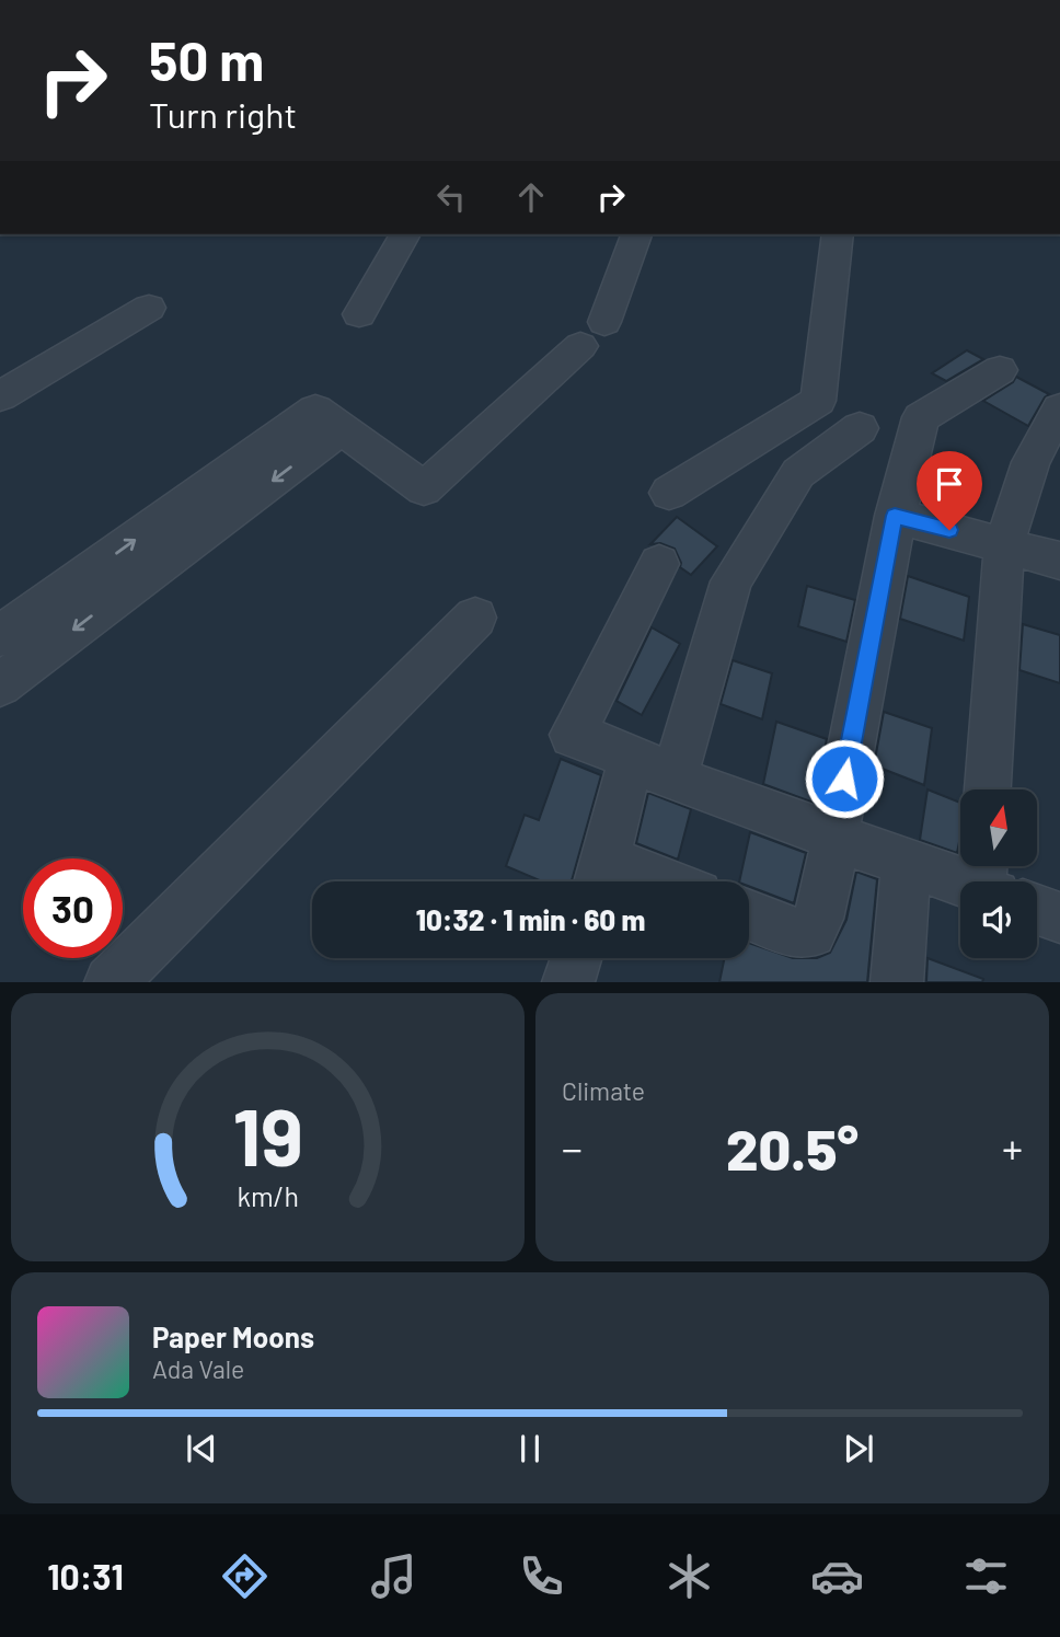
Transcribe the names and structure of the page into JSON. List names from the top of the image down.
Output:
{
  "north": "top",
  "page": {
    "turn": ["50 m", "Turn right"],
    "limit": "30",
    "trip": "10:32 · 1 min · 60 m",
    "tile": "Climate",
    "heat": ["−", "20.5°", "+"],
    "song": ["Paper Moons", "Ada Vale"],
    "tabs": "10:31",
    "gauge": ["19", "km/h"]
  }
}
